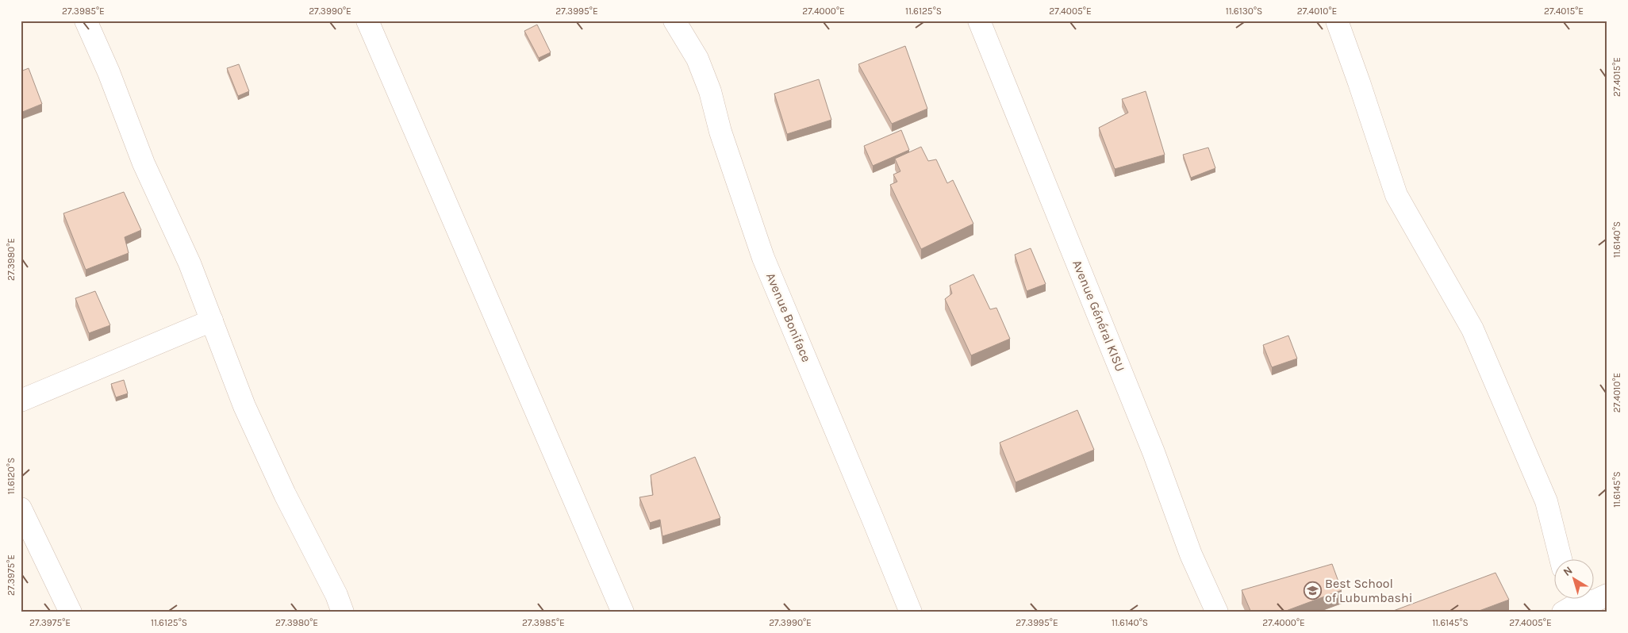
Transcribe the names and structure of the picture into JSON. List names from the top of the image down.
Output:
{
  "streets": {
    "street": ["Avenue Général KISU", "Avenue Boniface"]
  },
  "places": {
    "school or university": ["Best School of Lubumbashi"]
  },
  "north": "top left",
  "coordinates": [
    "27.3985°E",
    "27.3990°E",
    "27.3995°E",
    "27.4000°E",
    "11.6125°S",
    "27.4005°E",
    "11.6130°S",
    "27.4010°E",
    "27.4015°E",
    "11.6140°S",
    "27.3980°E",
    "11.6120°S",
    "11.6145°S",
    "27.3975°E"
  ]
}
